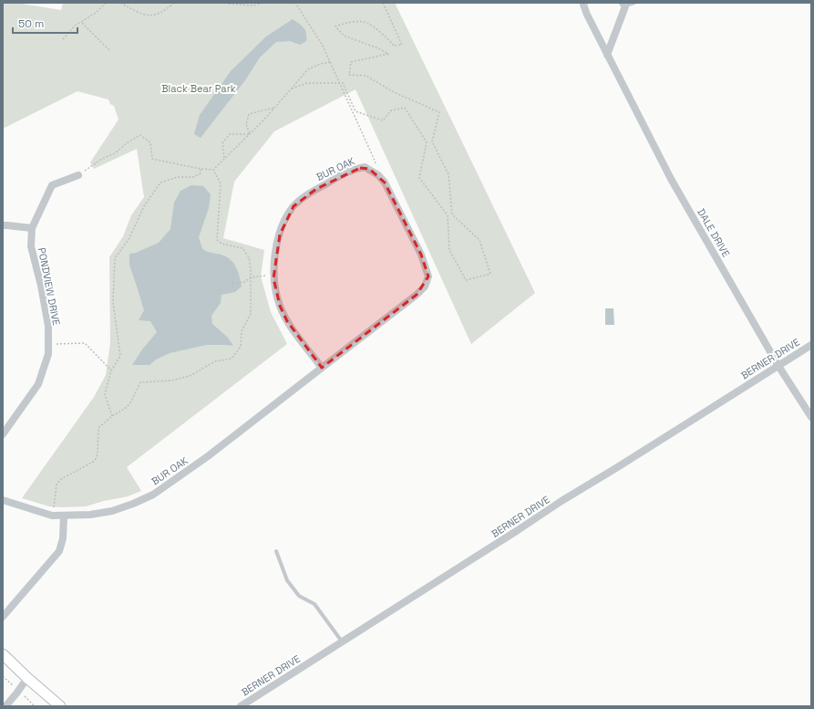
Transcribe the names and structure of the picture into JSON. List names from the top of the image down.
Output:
{
  "streets": {
    "street": [
      "BUR OAK",
      "DALE DRIVE",
      "PONDVIEW DRIVE",
      "BERNER DRIVE"
    ]
  },
  "crossings": [
    ["DALE DRIVE", "BERNER DRIVE"]
  ],
  "parks": ["Black Bear Park"],
  "scale_bar": "50 m"
}
